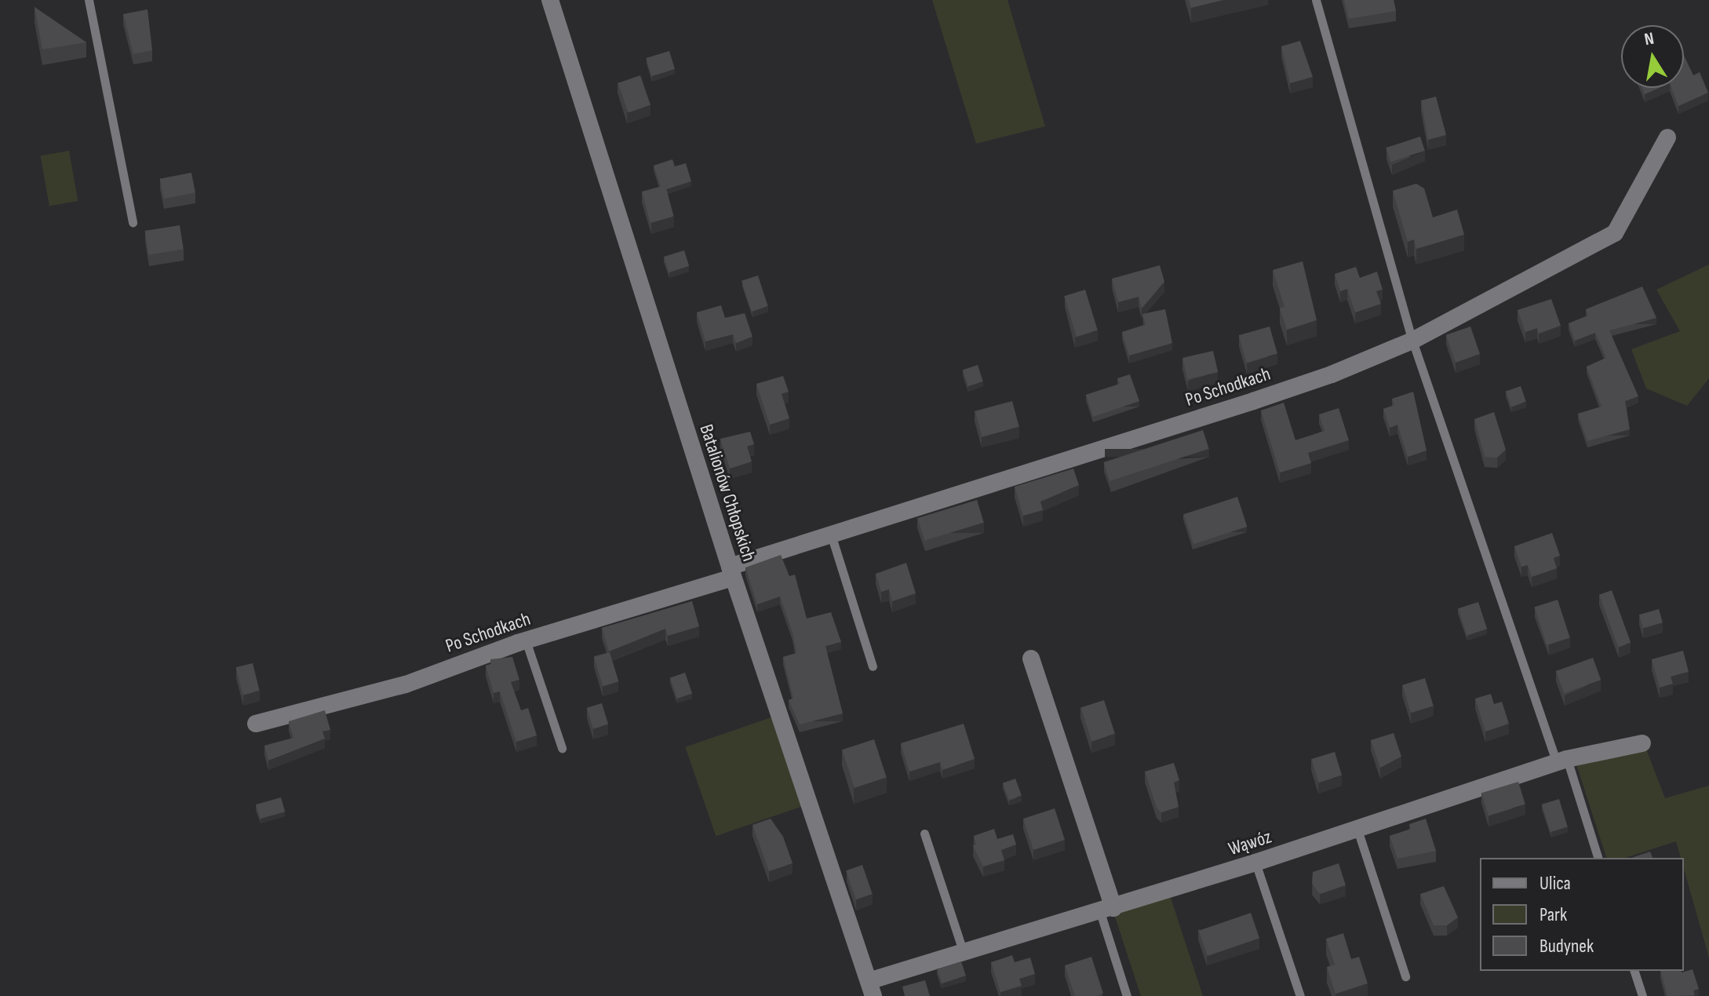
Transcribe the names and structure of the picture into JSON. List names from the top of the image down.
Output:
{
  "streets": {
    "street": ["Po Schodkach", "Batalionów Chłopskich", "Wąwóz"]
  },
  "crossings": [
    ["Po Schodkach", "Batalionów Chłopskich"],
    ["Batalionów Chłopskich", "Wąwóz"]
  ],
  "legend": ["Ulica", "Park", "Budynek"],
  "north": "top"
}
